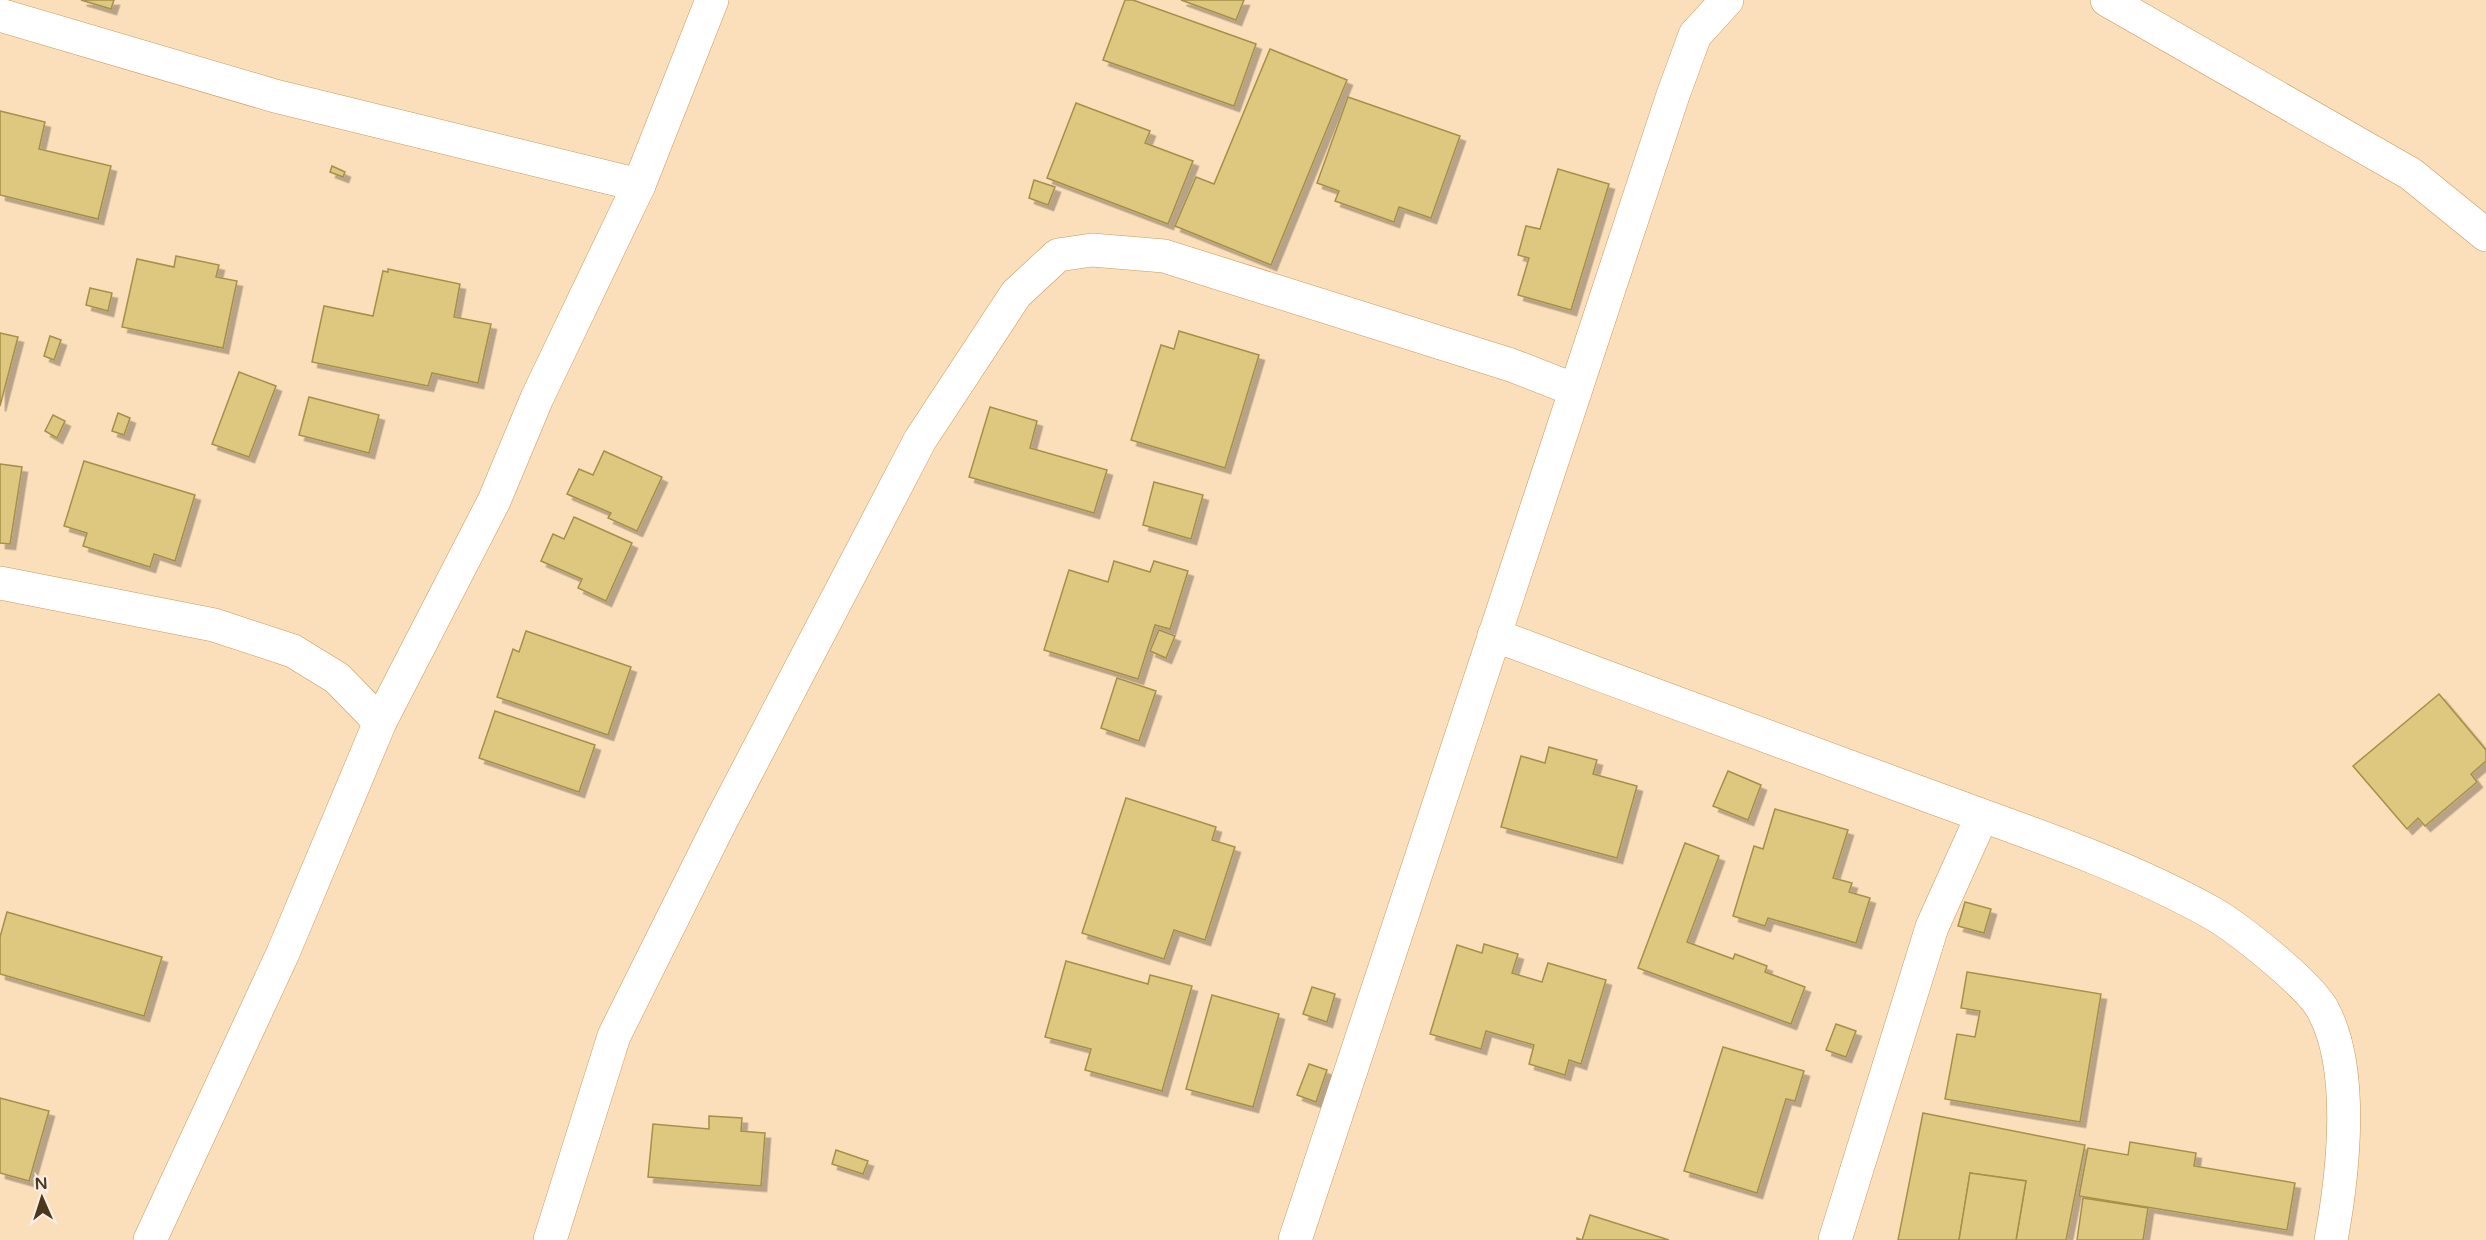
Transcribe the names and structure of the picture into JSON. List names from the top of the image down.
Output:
{
  "north": "top"
}
